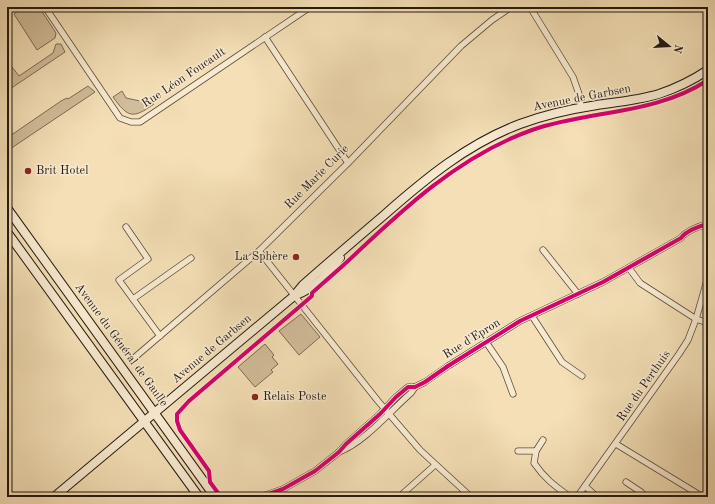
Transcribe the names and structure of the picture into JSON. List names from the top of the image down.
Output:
{
  "streets": {
    "main road": ["Avenue de Garbsen", "Avenue du Général de Gaulle"],
    "street": [
      "Rue Léon Foucault",
      "Rue Marie Curie",
      "Rue d'Epron",
      "Rue du Perthuis"
    ]
  },
  "crossings": [
    ["Avenue de Garbsen", "Avenue du Général de Gaulle"]
  ],
  "places": ["Brit Hotel", "La Sphère", "Relais Poste"],
  "north": "right"
}
